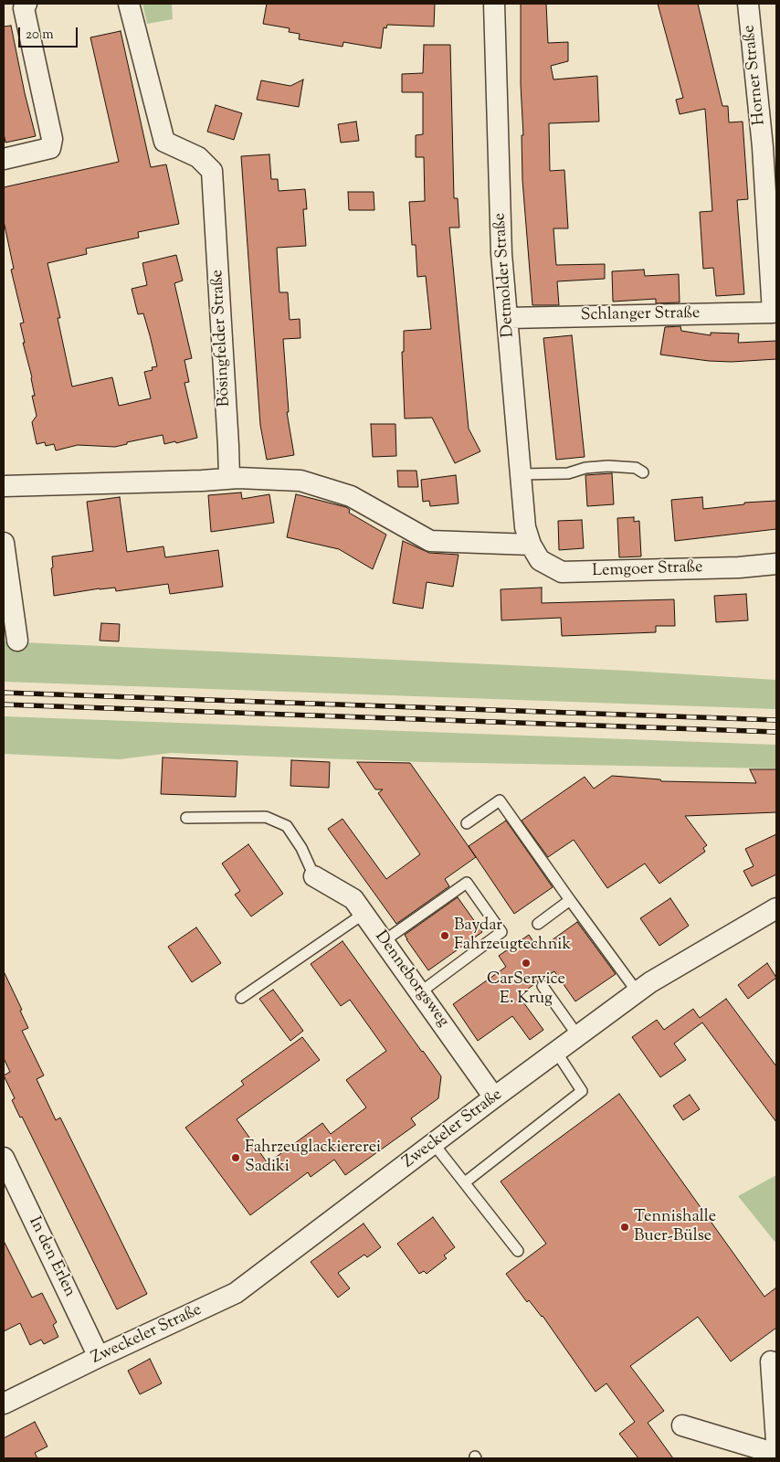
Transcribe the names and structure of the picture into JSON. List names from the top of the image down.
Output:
{
  "streets": {
    "street": [
      "Horner Straße",
      "Detmolder Straße",
      "Schlanger Straße",
      "Bösingfelder Straße",
      "Lemgoer Straße",
      "Denneborgsweg",
      "Zweckeler Straße",
      "In den Erlen"
    ]
  },
  "crossings": [
    ["Horner Straße", "Schlanger Straße"],
    ["Detmolder Straße", "Schlanger Straße"],
    ["Detmolder Straße", "Lemgoer Straße"],
    ["Denneborgsweg", "Zweckeler Straße"],
    ["Zweckeler Straße", "In den Erlen"]
  ],
  "places": [
    "Baydar Fahrzeugtechnik",
    "CarService E. Krug",
    "Fahrzeuglackiererei Sadiki",
    "Tennishalle Buer-Bülse"
  ],
  "scale_bar": "20 m"
}
